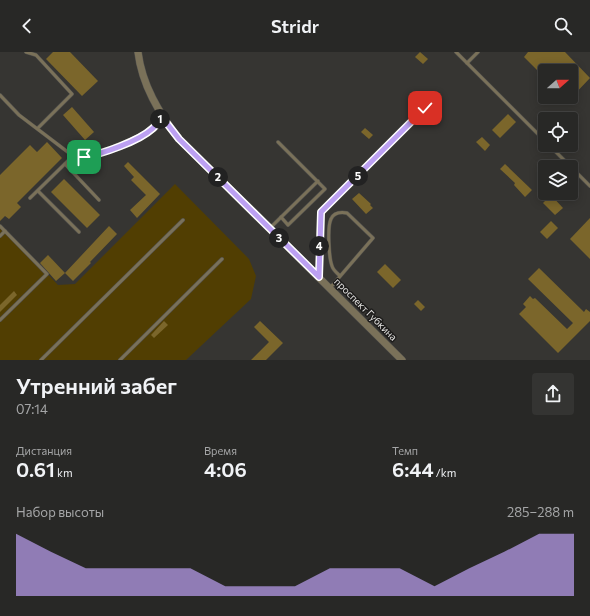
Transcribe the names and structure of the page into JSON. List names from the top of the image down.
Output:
{
  "streets": {
    "street": ["проспект Губкина"]
  },
  "north": "right",
  "page": {
    "header": "Stridr",
    "pins": [
      "1",
      "5",
      "2",
      "3",
      "4"
    ],
    "heading": ["Утренний забег", "07:14"],
    "stats": [
      ["Дистанция", "0.61 km"],
      ["Время", "4:06"],
      ["Темп", "6:44 /km"]
    ],
    "chart": ["Набор высоты", "285–288 m"]
  }
}
